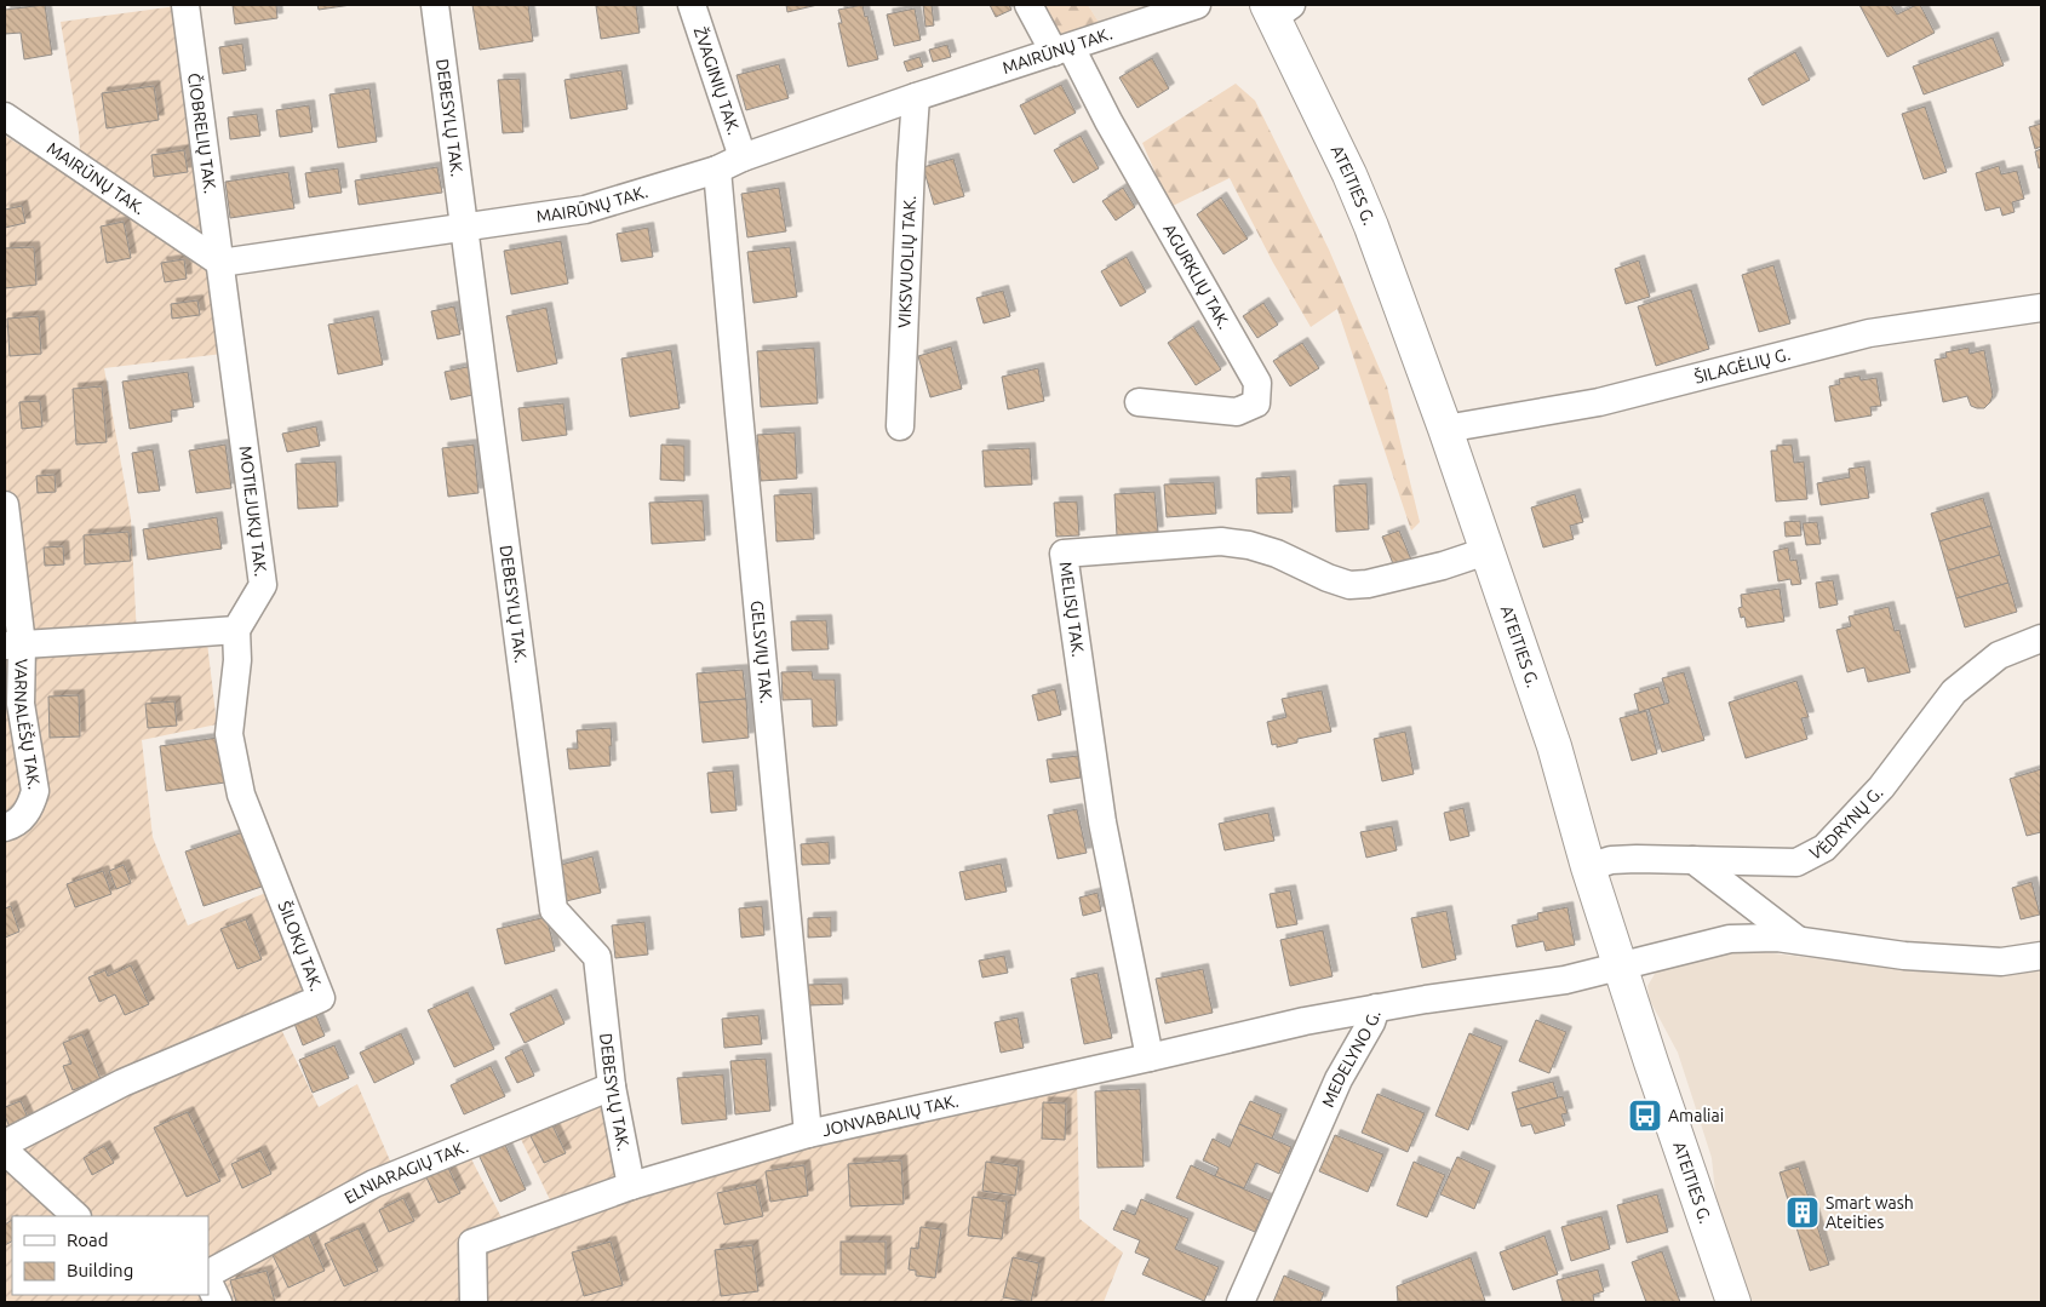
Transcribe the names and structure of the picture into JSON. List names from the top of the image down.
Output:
{
  "streets": {
    "street": [
      "MAIRŪNŲ TAK.",
      "ŽVAGINIŲ TAK.",
      "DEBESYLŲ TAK.",
      "ČIOBRELIŲ TAK.",
      "ATEITIES G.",
      "VIKSVUOLIŲ TAK.",
      "AGURKLIŲ TAK.",
      "ŠILAGĖLIŲ G.",
      "MOTIEJUKŲ TAK.",
      "MELISŲ TAK.",
      "GELSVIŲ TAK.",
      "VARNALĖŠŲ TAK.",
      "VĖDRYNŲ G.",
      "ŠILOKŲ TAK.",
      "MEDELYNO G.",
      "JONVABALIŲ TAK.",
      "ELNIARAGIŲ TAK."
    ]
  },
  "crossings": [
    ["MAIRŪNŲ TAK.", "ŽVAGINIŲ TAK."],
    ["MAIRŪNŲ TAK.", "DEBESYLŲ TAK."],
    ["MAIRŪNŲ TAK.", "ČIOBRELIŲ TAK."],
    ["MAIRŪNŲ TAK.", "VIKSVUOLIŲ TAK."],
    ["MAIRŪNŲ TAK.", "AGURKLIŲ TAK."],
    ["MAIRŪNŲ TAK.", "MOTIEJUKŲ TAK."],
    ["MAIRŪNŲ TAK.", "GELSVIŲ TAK."],
    ["DEBESYLŲ TAK.", "JONVABALIŲ TAK."],
    ["DEBESYLŲ TAK.", "ELNIARAGIŲ TAK."],
    ["ČIOBRELIŲ TAK.", "MOTIEJUKŲ TAK."],
    ["ATEITIES G.", "ŠILAGĖLIŲ G."],
    ["ATEITIES G.", "MELISŲ TAK."],
    ["ATEITIES G.", "VĖDRYNŲ G."],
    ["ATEITIES G.", "MEDELYNO G."],
    ["MOTIEJUKŲ TAK.", "ŠILOKŲ TAK."],
    ["MELISŲ TAK.", "JONVABALIŲ TAK."],
    ["GELSVIŲ TAK.", "JONVABALIŲ TAK."],
    ["MEDELYNO G.", "JONVABALIŲ TAK."]
  ],
  "places": {
    "bus stop": ["Amaliai"],
    "building": ["Smart wash Ateities"]
  },
  "legend": ["Road", "Building"]
}
